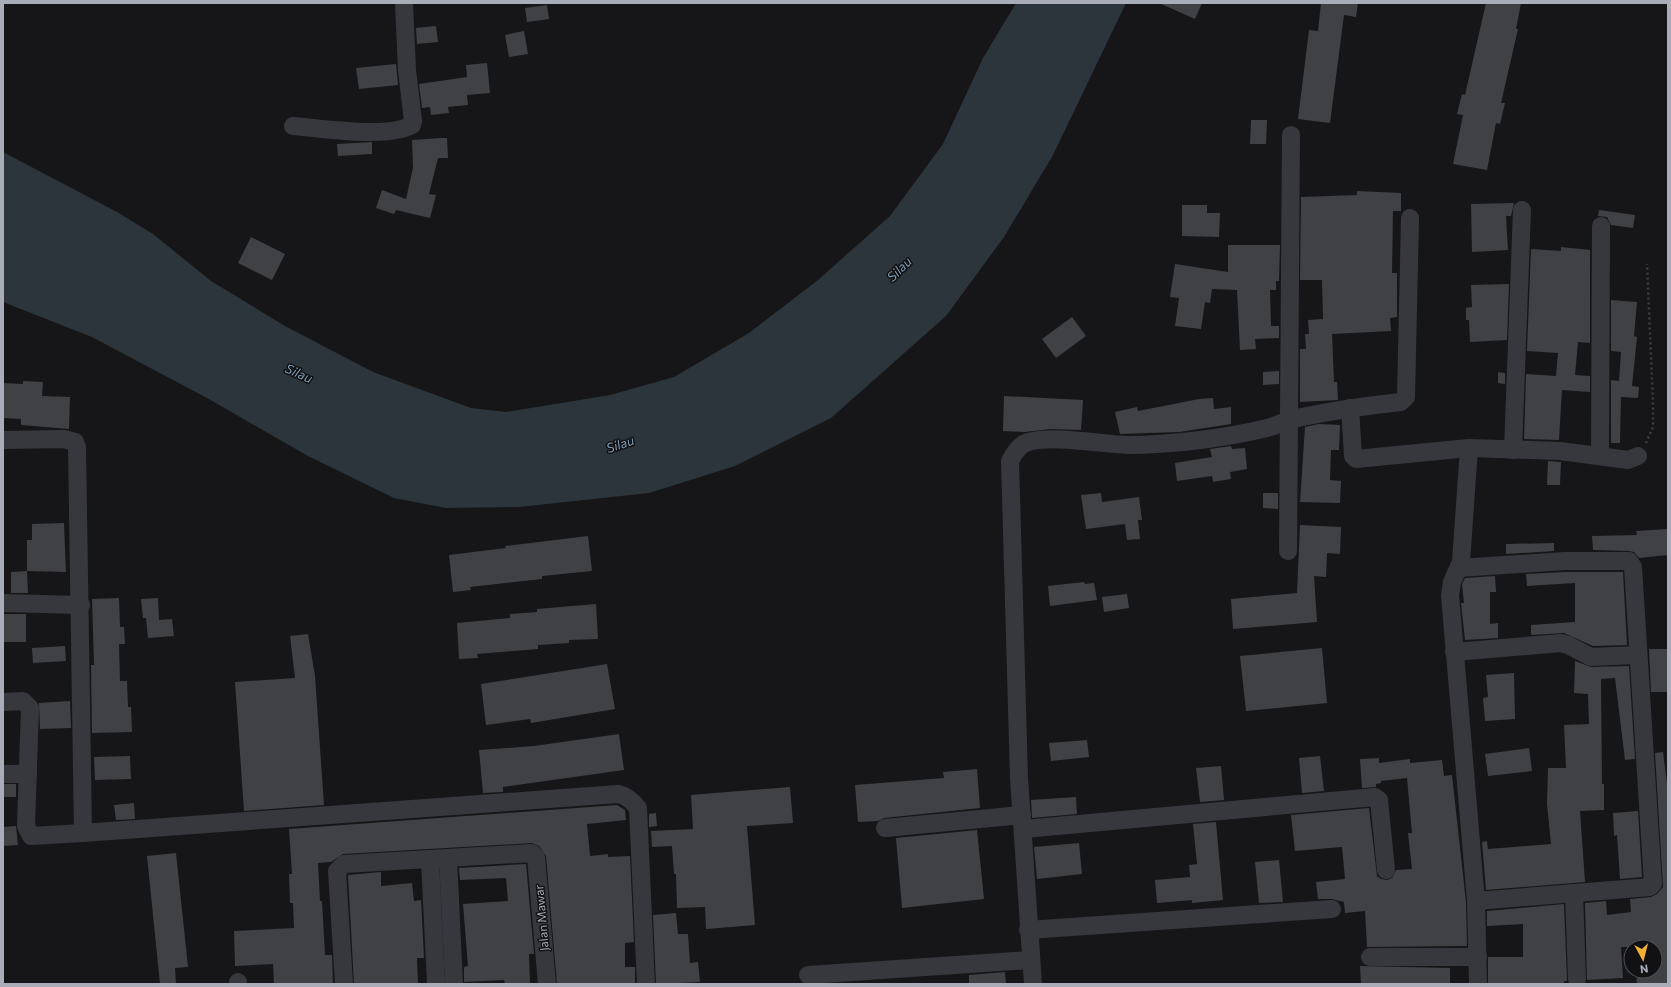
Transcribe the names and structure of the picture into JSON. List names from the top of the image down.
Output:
{
  "streets": {
    "street": ["Jalan Mawar"]
  },
  "water": ["Silau"],
  "north": "bottom"
}
